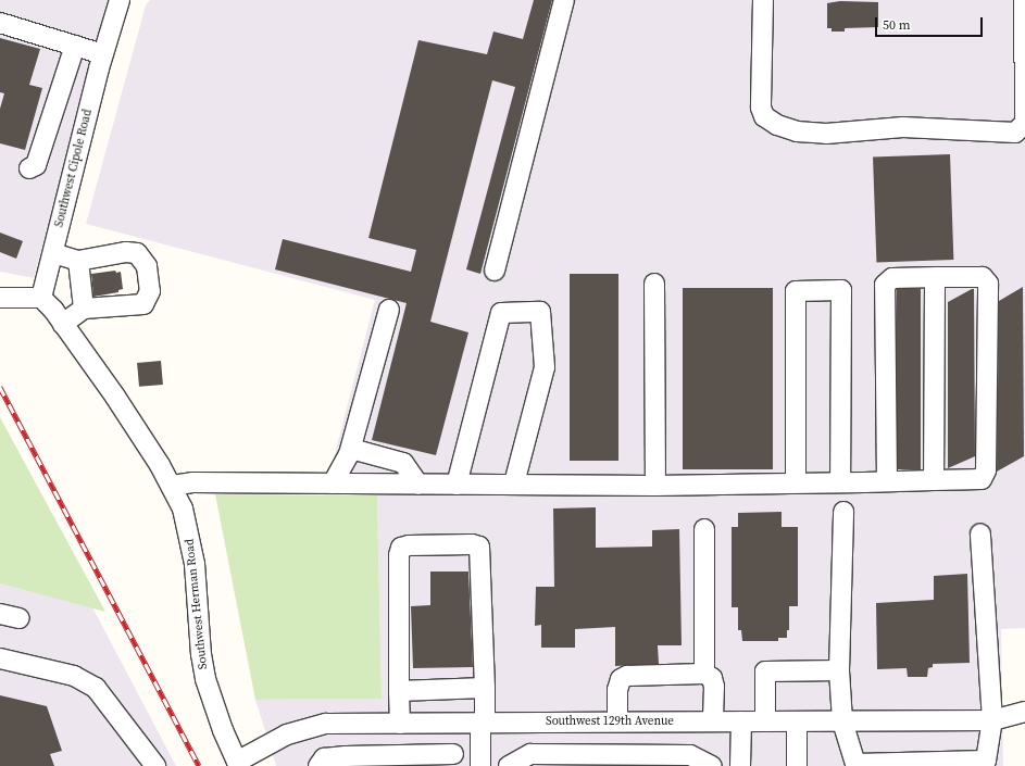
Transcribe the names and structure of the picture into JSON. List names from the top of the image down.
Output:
{
  "streets": {
    "street": ["Southwest Cipole Road", "Southwest Herman Road", "Southwest 129th Avenue"]
  },
  "crossings": [
    ["Southwest Cipole Road", "Southwest Herman Road"],
    ["Southwest Herman Road", "Southwest 129th Avenue"]
  ],
  "scale_bar": "50 m"
}
